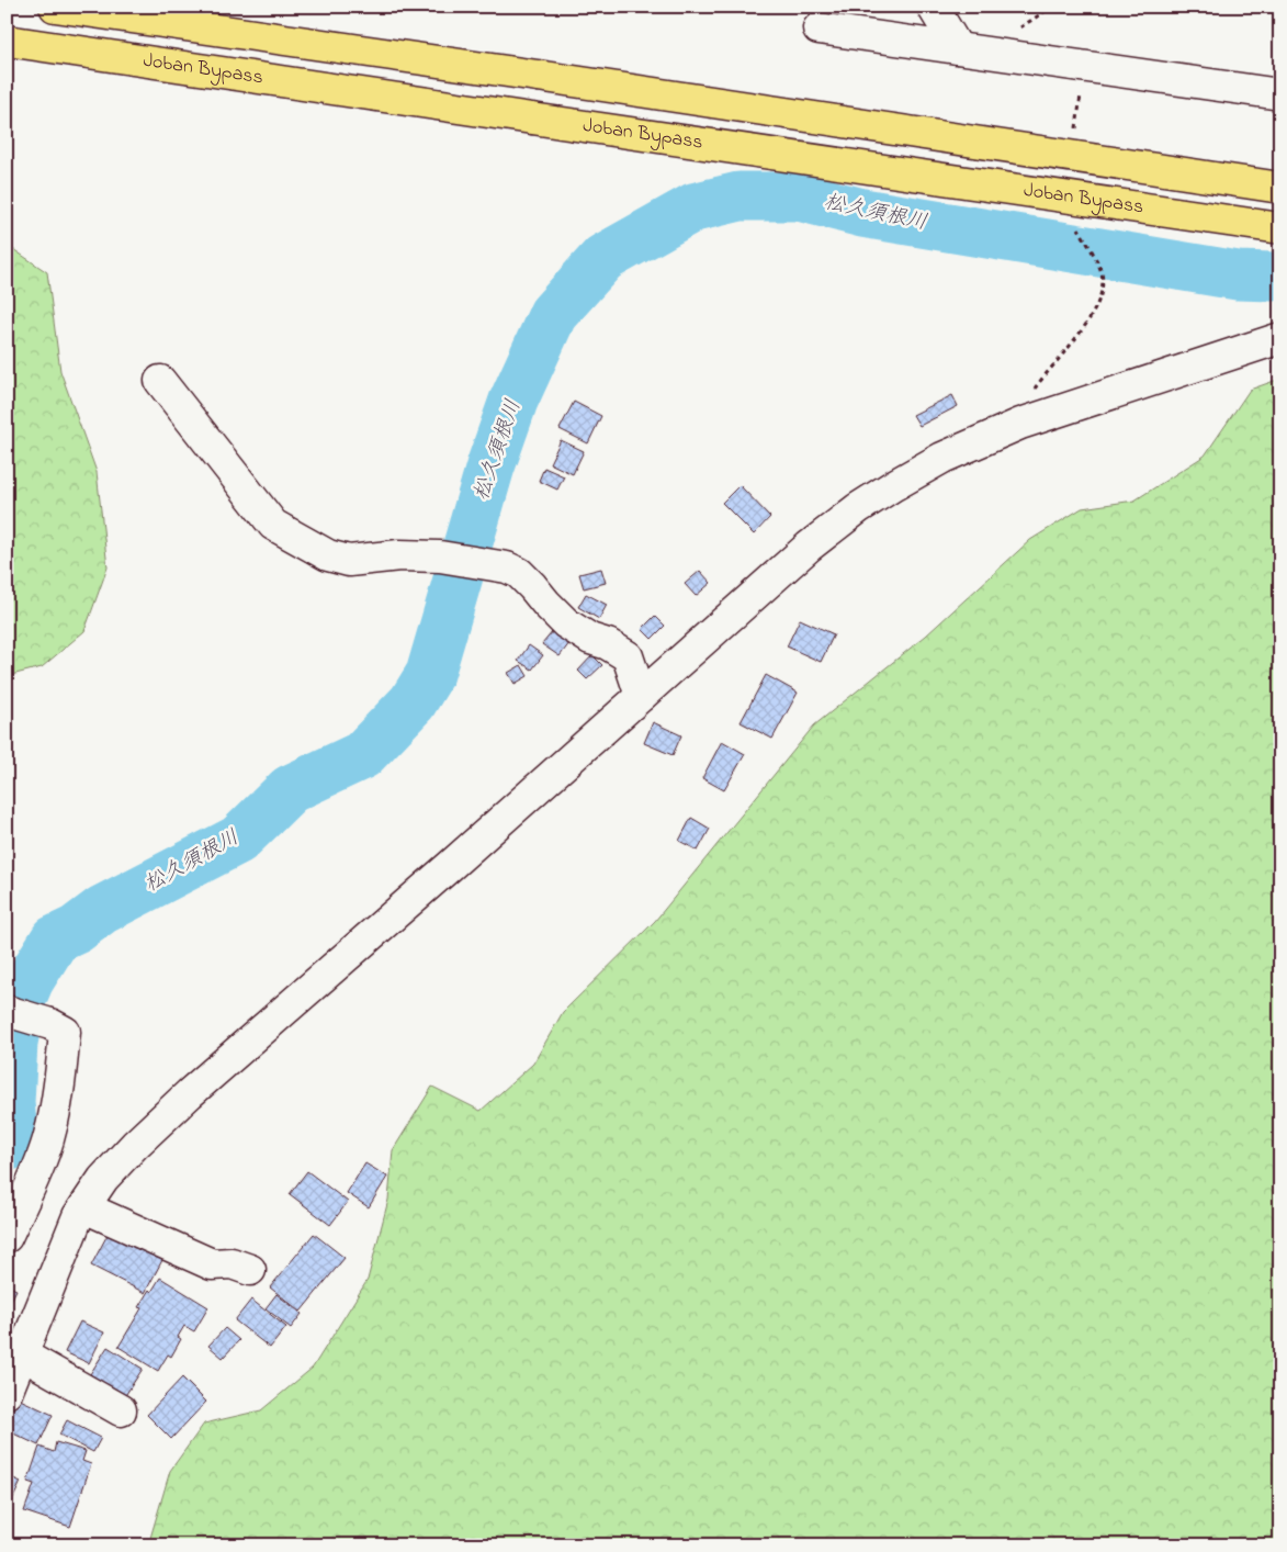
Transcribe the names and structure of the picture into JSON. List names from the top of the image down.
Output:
{
  "streets": {
    "highway": ["Joban Bypass"]
  },
  "water": ["松久須根川"]
}
